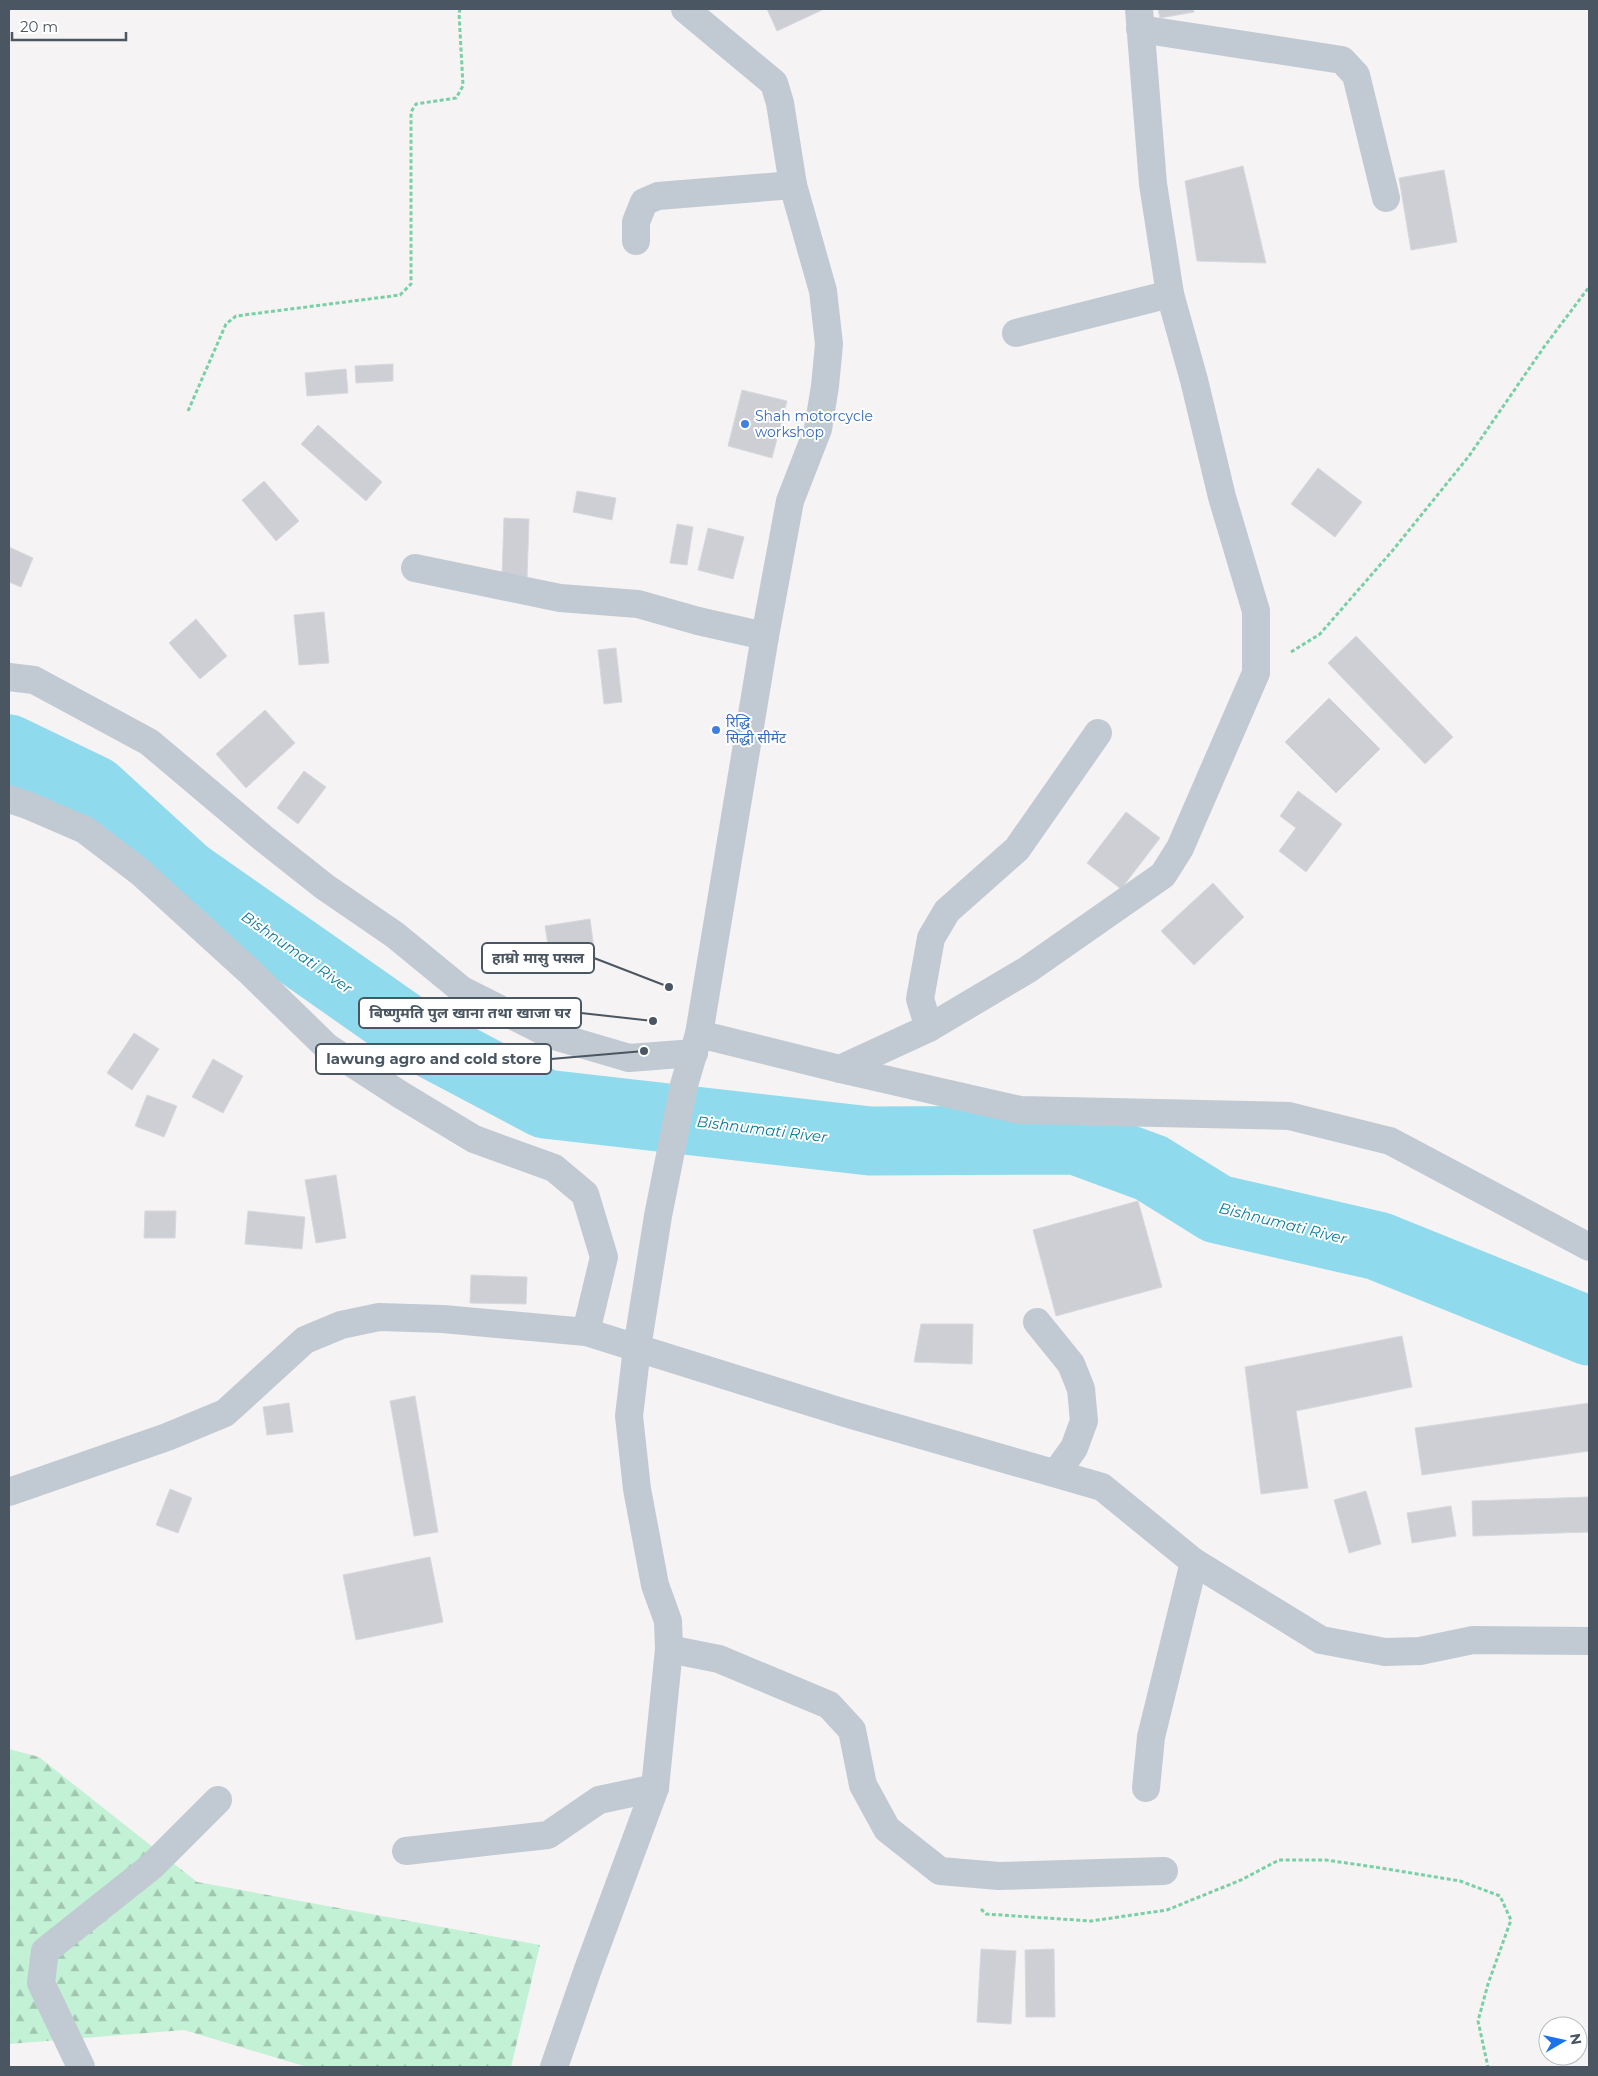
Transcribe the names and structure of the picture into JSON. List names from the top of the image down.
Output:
{
  "water": ["Bishnumati River"],
  "places": [
    "Shah motorcycle workshop",
    "रिद्धि सिद्धी सीमेंट",
    "हाम्रो मासु पसल",
    "बिष्णुमति पुल खाना तथा खाजा घर",
    "lawung agro and cold store"
  ],
  "scale_bar": "20 m",
  "north": "right"
}
